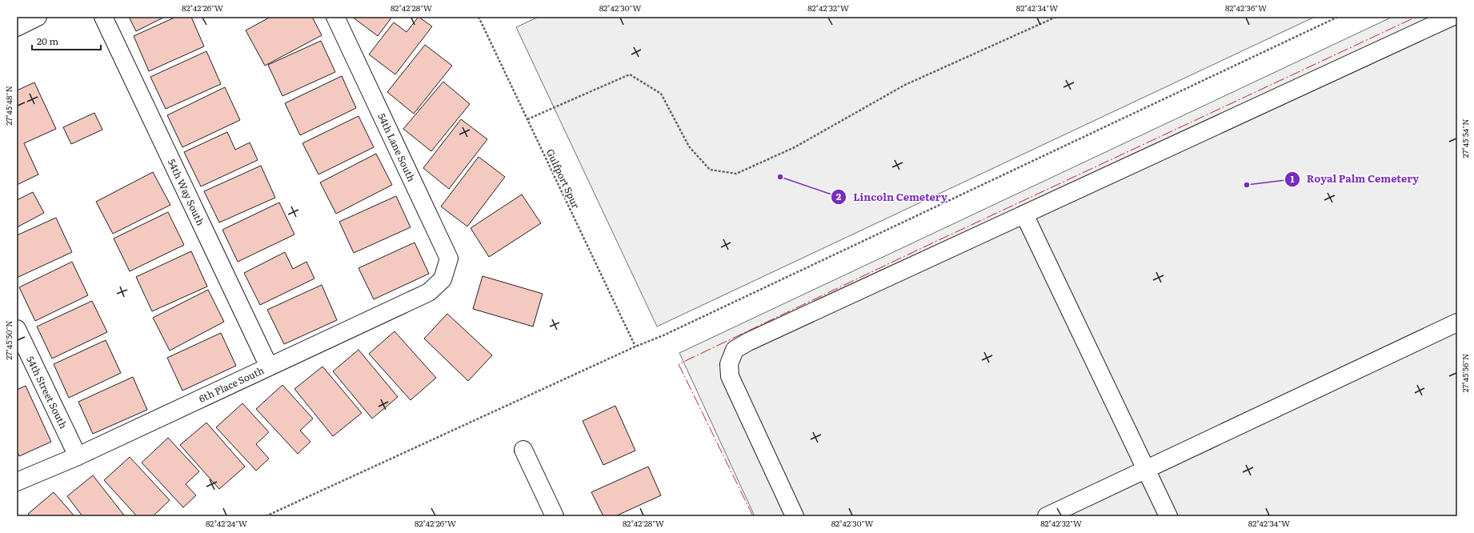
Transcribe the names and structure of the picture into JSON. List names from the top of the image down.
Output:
{
  "streets": {
    "street": [
      "54th Lane South",
      "54th Way South",
      "6th Place South",
      "54th Street South"
    ],
    "path": ["Gulfport Spur"]
  },
  "crossings": [
    ["54th Lane South", "6th Place South"],
    ["54th Way South", "6th Place South"],
    ["6th Place South", "54th Street South"]
  ],
  "places": ["Lincoln Cemetery", "Royal Palm Cemetery"],
  "scale_bar": "20 m",
  "coordinates": [
    "82°42'26\"W",
    "82°42'28\"W",
    "82°42'30\"W",
    "82°42'32\"W",
    "82°42'34\"W",
    "82°42'36\"W",
    "27°45'48\"N",
    "27°45'54\"N",
    "27°45'50\"N",
    "27°45'56\"N",
    "82°42'24\"W"
  ]
}
